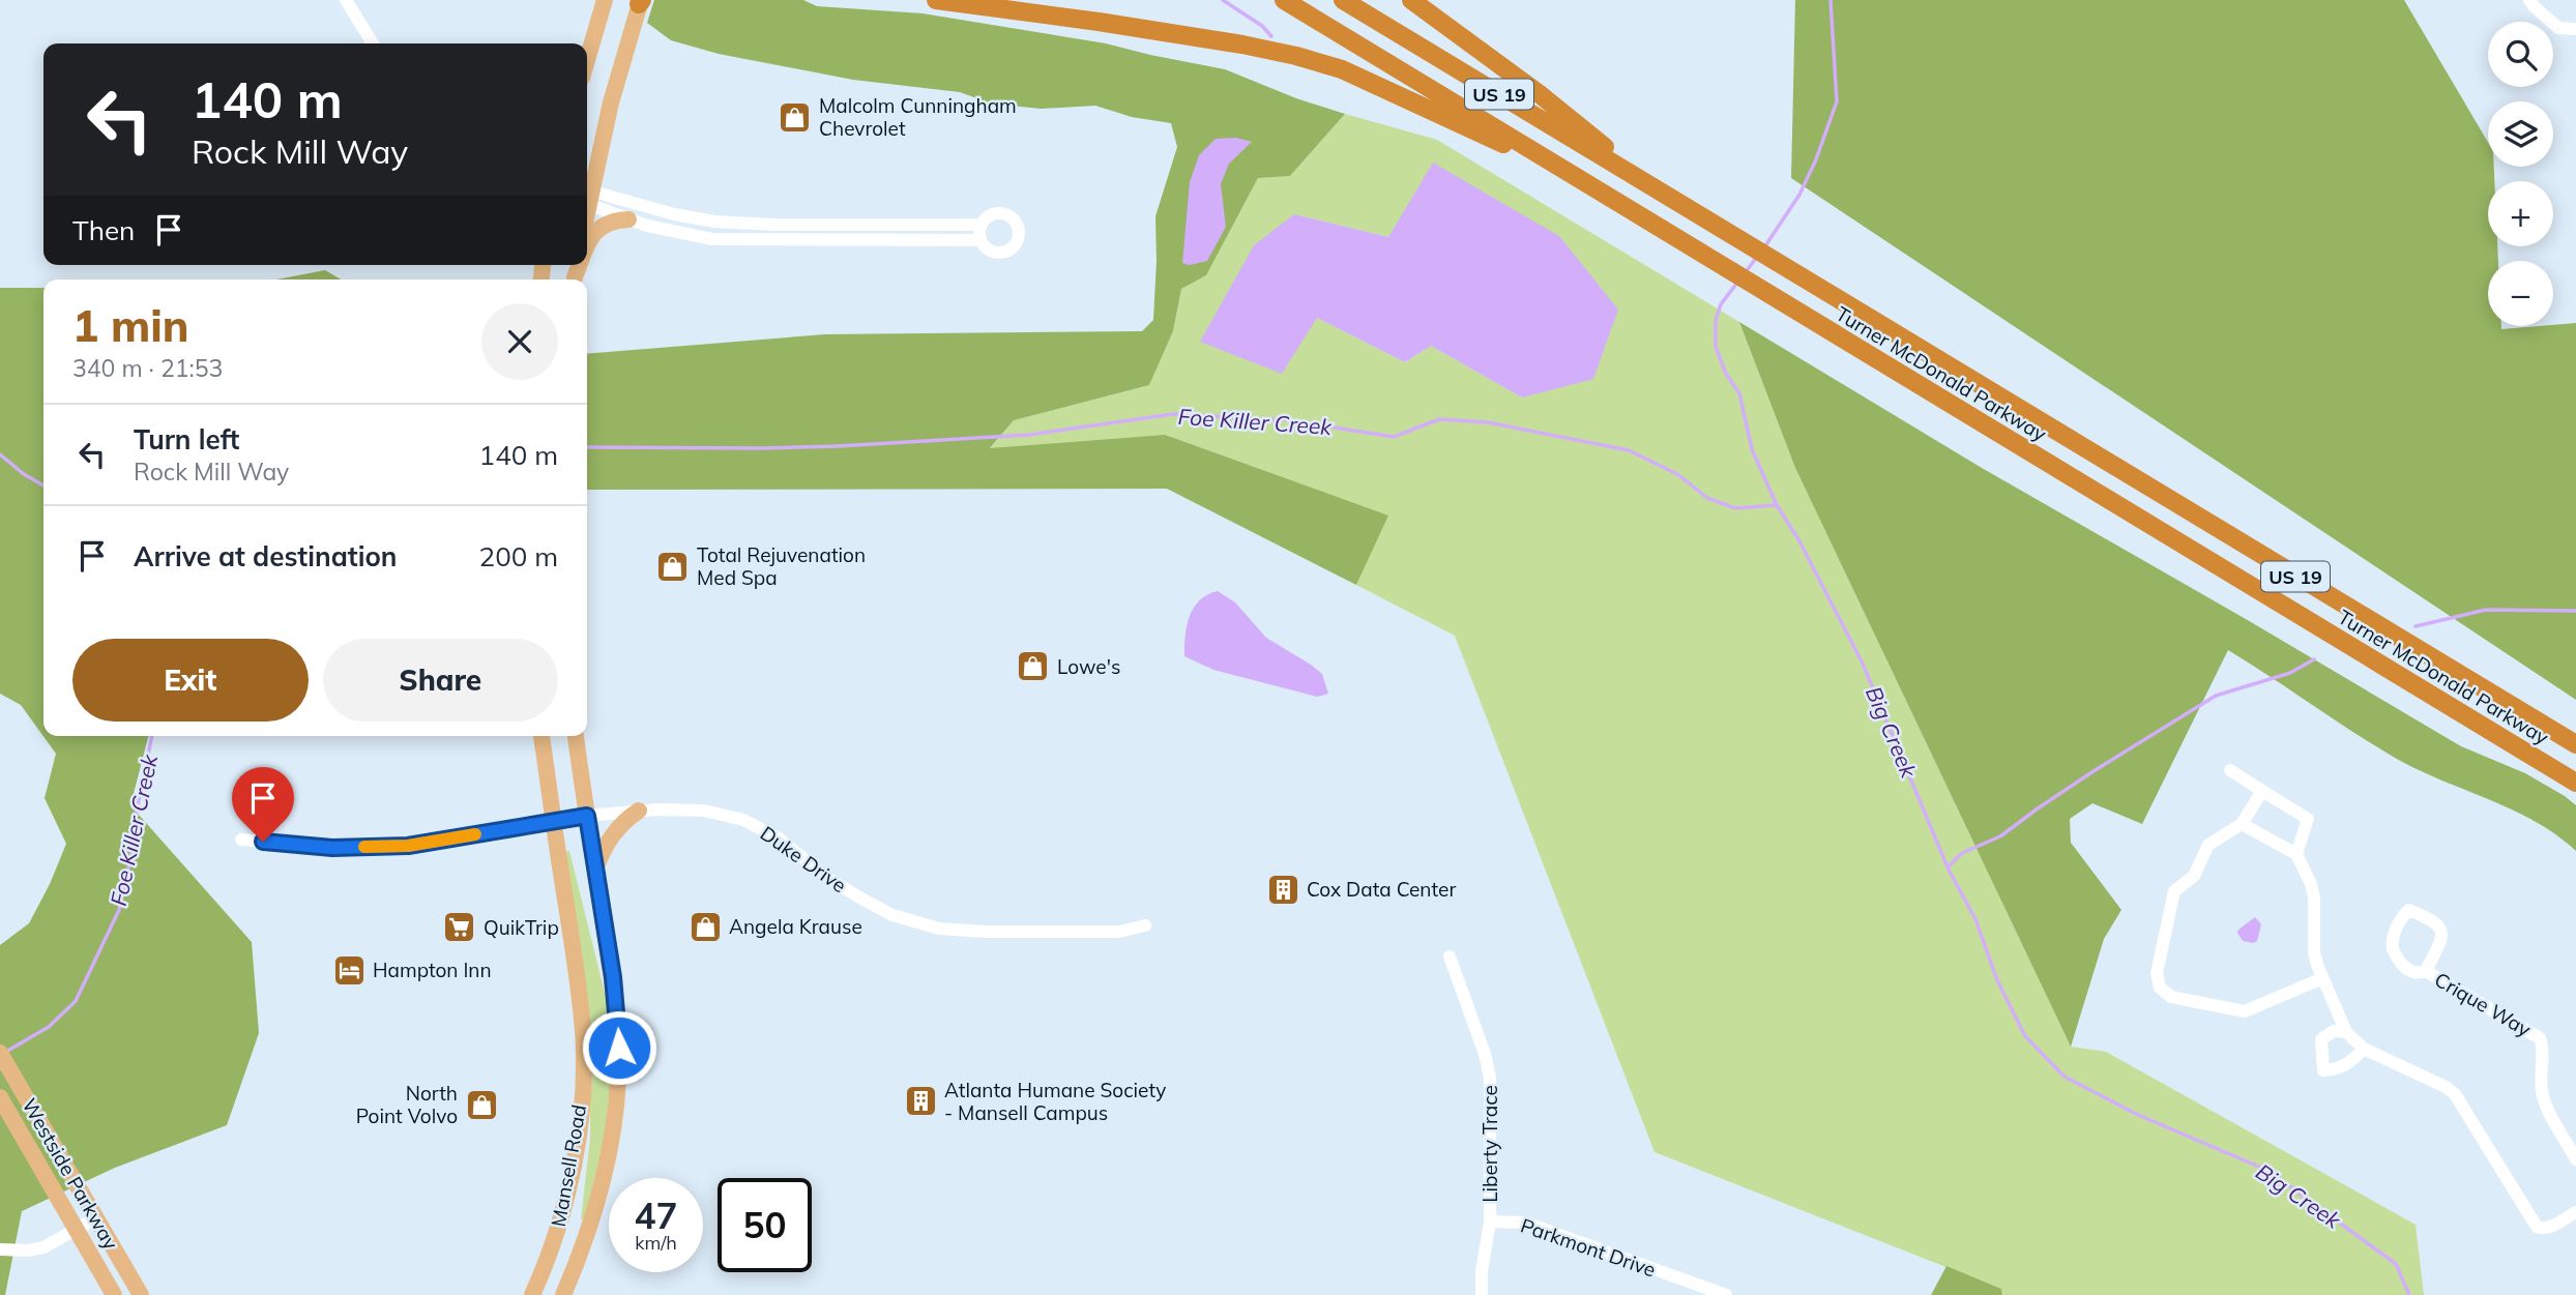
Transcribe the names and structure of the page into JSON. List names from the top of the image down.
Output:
{
  "streets": {
    "highway": ["US 19", "Turner McDonald Parkway"],
    "main road": ["Mansell Road", "Westside Parkway"],
    "street": [
      "Duke Drive",
      "Crique Way",
      "Liberty Trace",
      "Parkmont Drive"
    ]
  },
  "crossings": [
    ["Duke Drive", "Mansell Road"],
    ["Liberty Trace", "Parkmont Drive"]
  ],
  "water": ["Foe Killer Creek", "Big Creek"],
  "places": {
    "shop": [
      "Malcolm Cunningham Chevrolet",
      "Total Rejuvenation Med Spa",
      "Lowe's",
      "Angela Krause",
      "North Point Volvo"
    ],
    "building": ["Cox Data Center", "Atlanta Humane Society - Mansell Campus"],
    "supermarket": ["QuikTrip"],
    "hotel": ["Hampton Inn"]
  },
  "page": {
    "map_buttons": ["+", "−"],
    "turn": ["140 m", "Rock Mill Way"],
    "then": "Then",
    "heading": ["1 min", "340 m · 21:53"],
    "list": [
      {
        "name": "Turn left",
        "note": "Rock Mill Way",
        "value": "140 m"
      },
      {
        "name": "Arrive at destination",
        "value": "200 m"
      }
    ],
    "buttons": ["Exit", "Share"],
    "speed": "47 km/h",
    "limit": "50"
  }
}
